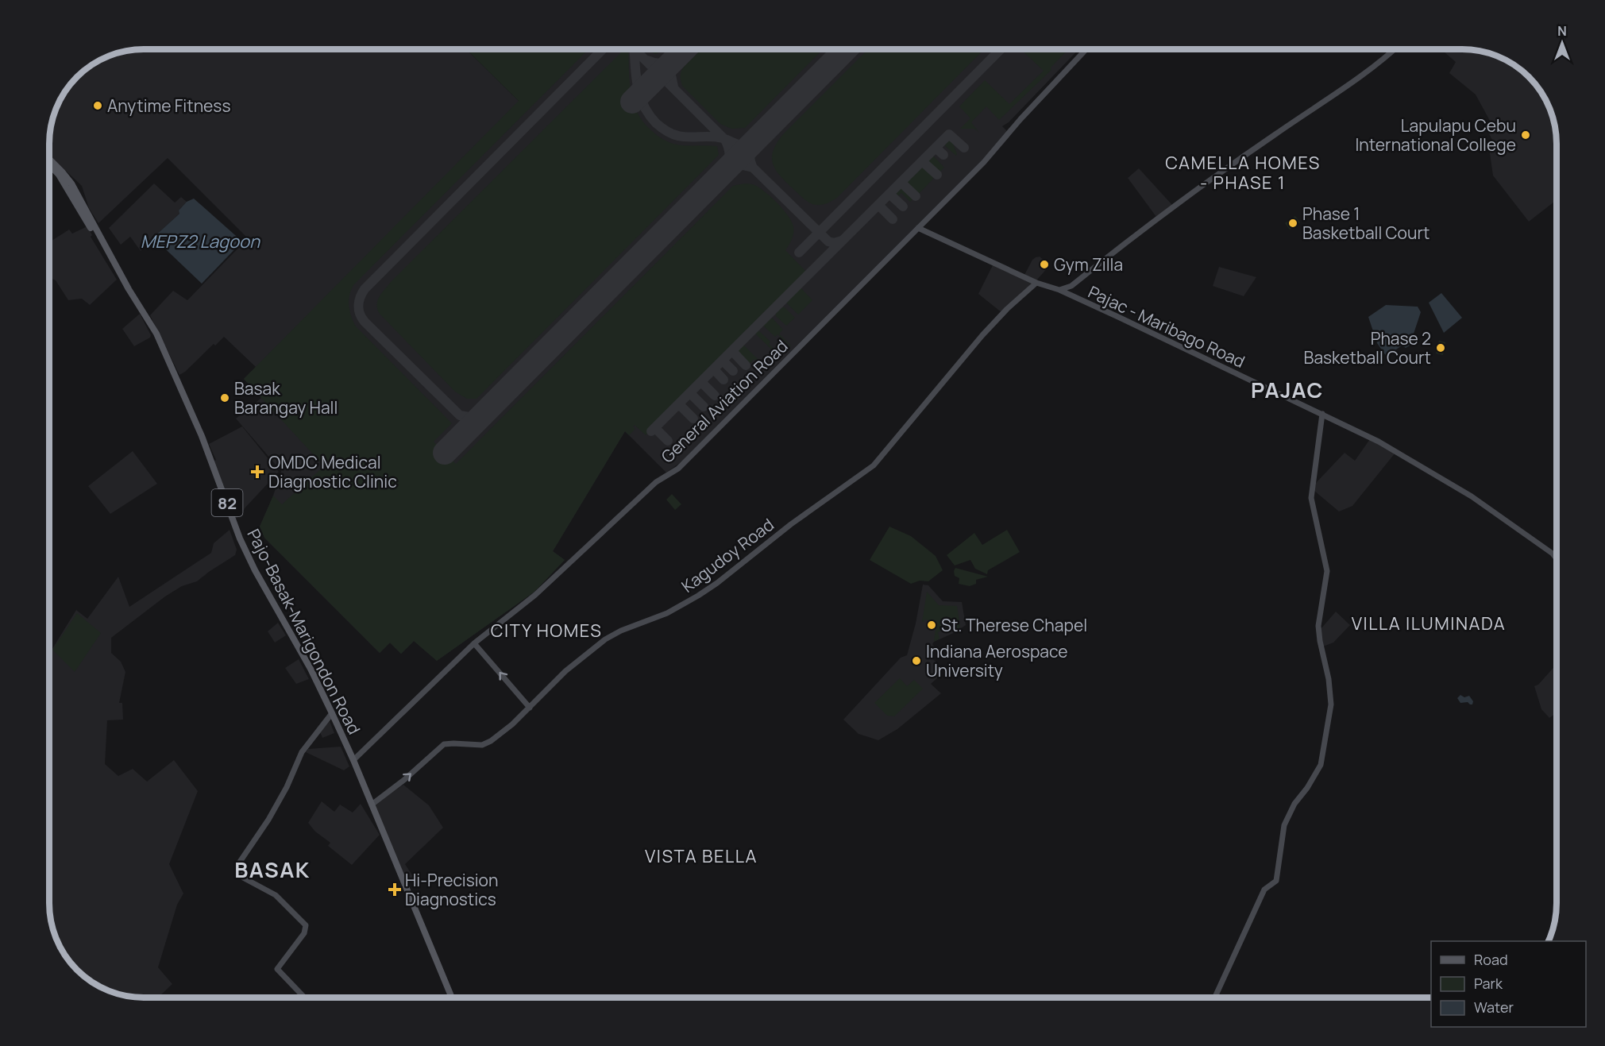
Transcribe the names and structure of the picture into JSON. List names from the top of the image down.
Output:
{
  "streets": {
    "main road": ["82", "Pajo-Basak-Marigondon Road"],
    "street": ["Pajac - Maribago Road", "General Aviation Road", "Kagudoy Road"]
  },
  "crossings": [
    ["Pajac - Maribago Road", "General Aviation Road"],
    ["Pajac - Maribago Road", "Kagudoy Road"],
    ["General Aviation Road", "Pajo-Basak-Marigondon Road"],
    ["82", "Kagudoy Road"],
    ["82", "Pajo-Basak-Marigondon Road"],
    ["Kagudoy Road", "Pajo-Basak-Marigondon Road"]
  ],
  "districts": [
    "CAMELLA HOMES - PHASE 1",
    "PAJAC",
    "VILLA ILUMINADA",
    "CITY HOMES",
    "VISTA BELLA",
    "BASAK"
  ],
  "water": ["MEPZ2 Lagoon"],
  "places": {
    "other": [
      "Anytime Fitness",
      "Lapulapu Cebu International College",
      "Phase 1 Basketball Court",
      "Gym Zilla",
      "Phase 2 Basketball Court",
      "Basak Barangay Hall",
      "St. Therese Chapel",
      "Indiana Aerospace University"
    ],
    "health": ["OMDC Medical Diagnostic Clinic", "Hi-Precision Diagnostics"]
  },
  "legend": ["Road", "Park", "Water"],
  "north": "top"
}
